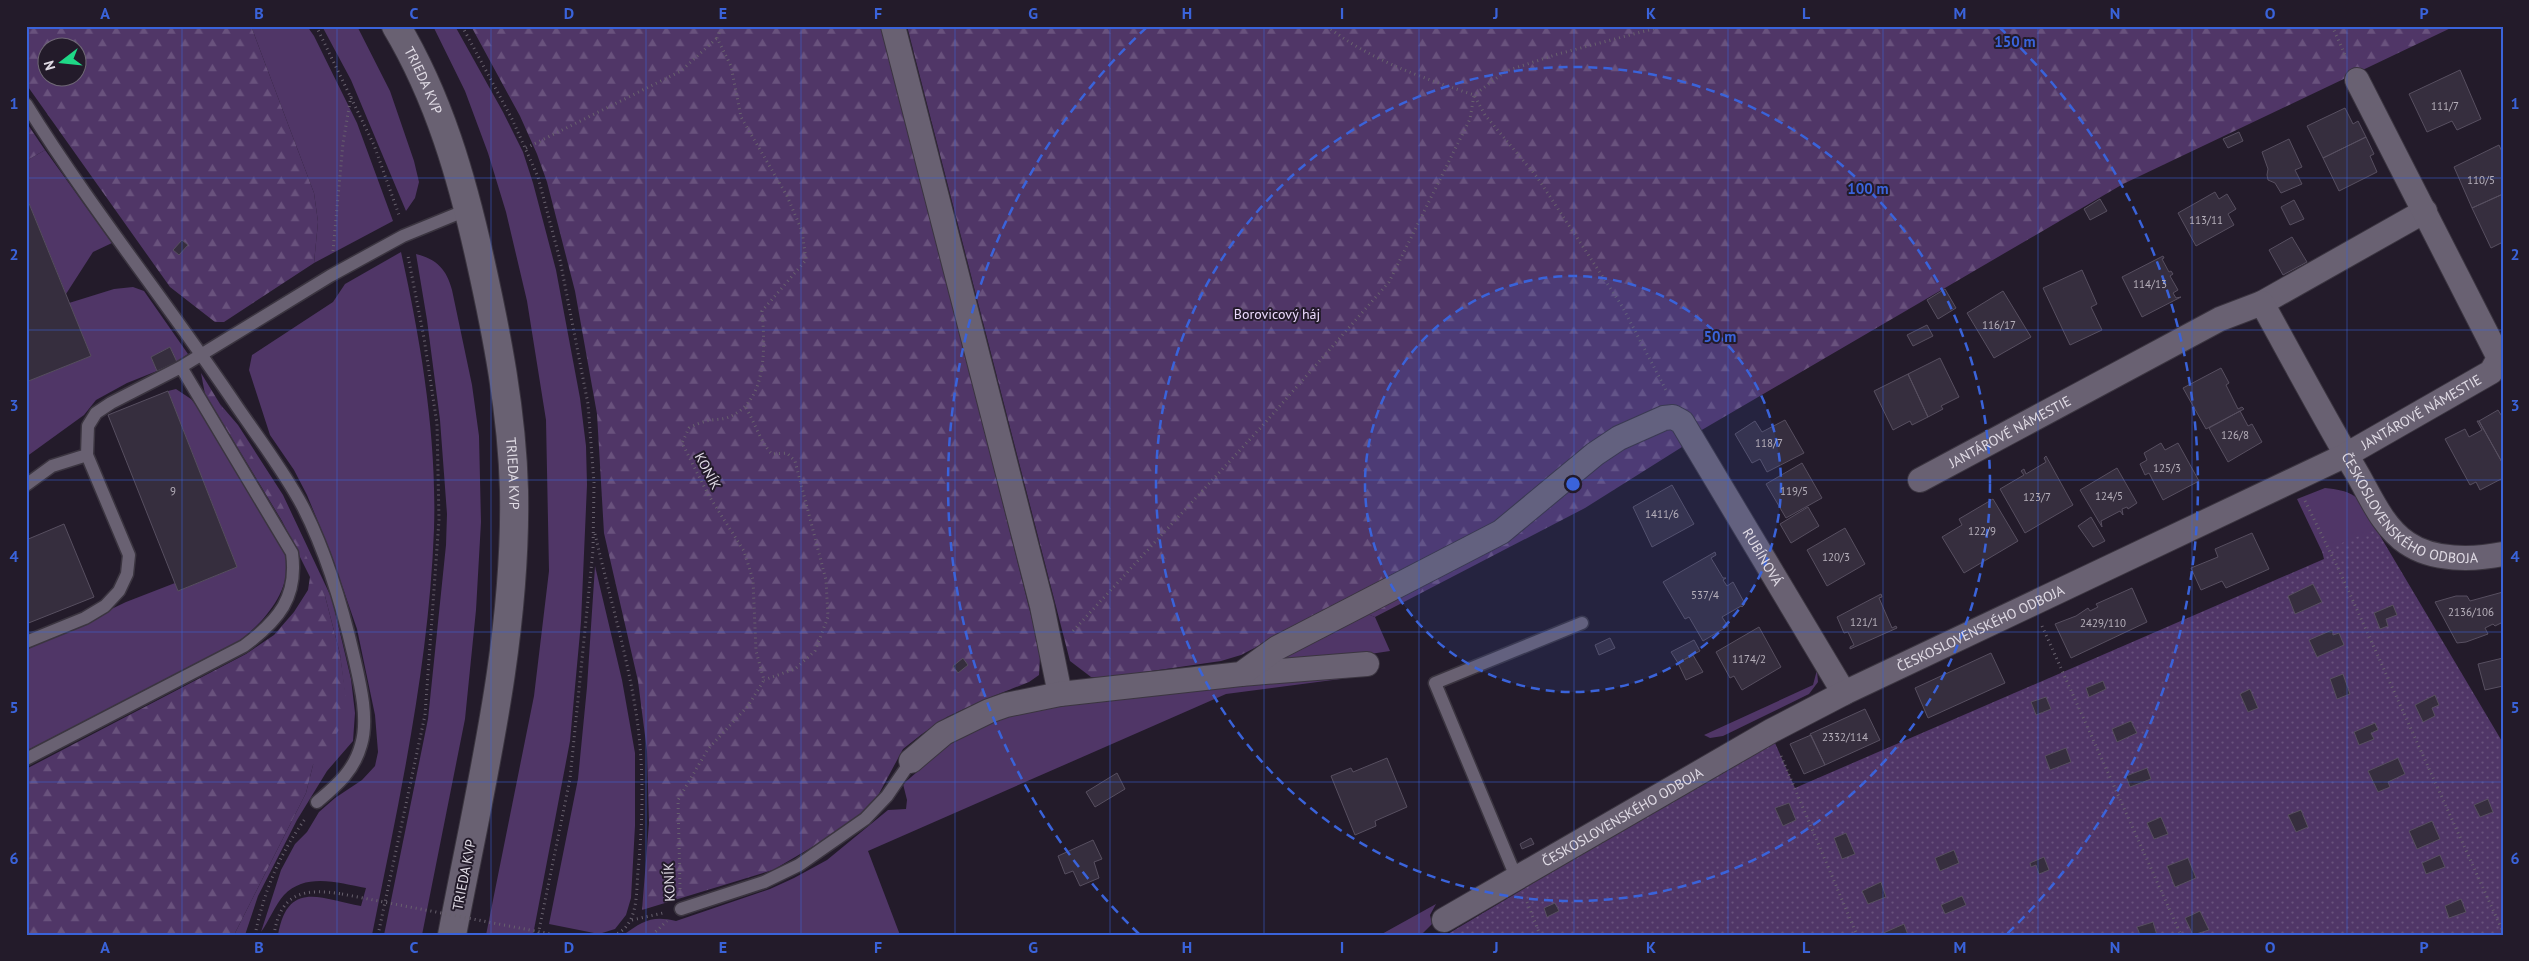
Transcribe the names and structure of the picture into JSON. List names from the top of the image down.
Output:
{
  "streets": {
    "street": [
      "TRIEDA KVP",
      "JANTÁROVÉ NÁMESTIE",
      "ČESKOSLOVENSKÉHO ODBOJA",
      "RUBÍNOVÁ"
    ],
    "path": ["KONÍK"]
  },
  "crossings": [
    ["JANTÁROVÉ NÁMESTIE", "ČESKOSLOVENSKÉHO ODBOJA"],
    ["ČESKOSLOVENSKÉHO ODBOJA", "RUBÍNOVÁ"]
  ],
  "parks": ["Borovicový háj"],
  "house_numbers": [
    "111/7",
    "110/5",
    "113/11",
    "114/13",
    "116/17",
    "126/8",
    "118/7",
    "125/3",
    "9",
    "119/5",
    "124/5",
    "123/7",
    "1411/6",
    "122/9",
    "120/3",
    "537/4",
    "2136/106",
    "121/1",
    "2429/110",
    "1174/2",
    "2332/114"
  ],
  "north": "left",
  "grid": {
    "columns": [
      "A",
      "B",
      "C",
      "D",
      "E",
      "F",
      "G",
      "H",
      "I",
      "J",
      "K",
      "L",
      "M",
      "N",
      "O",
      "P"
    ],
    "rows": [
      "1",
      "2",
      "3",
      "4",
      "5",
      "6"
    ]
  },
  "rings": ["150 m", "100 m", "50 m"]
}
